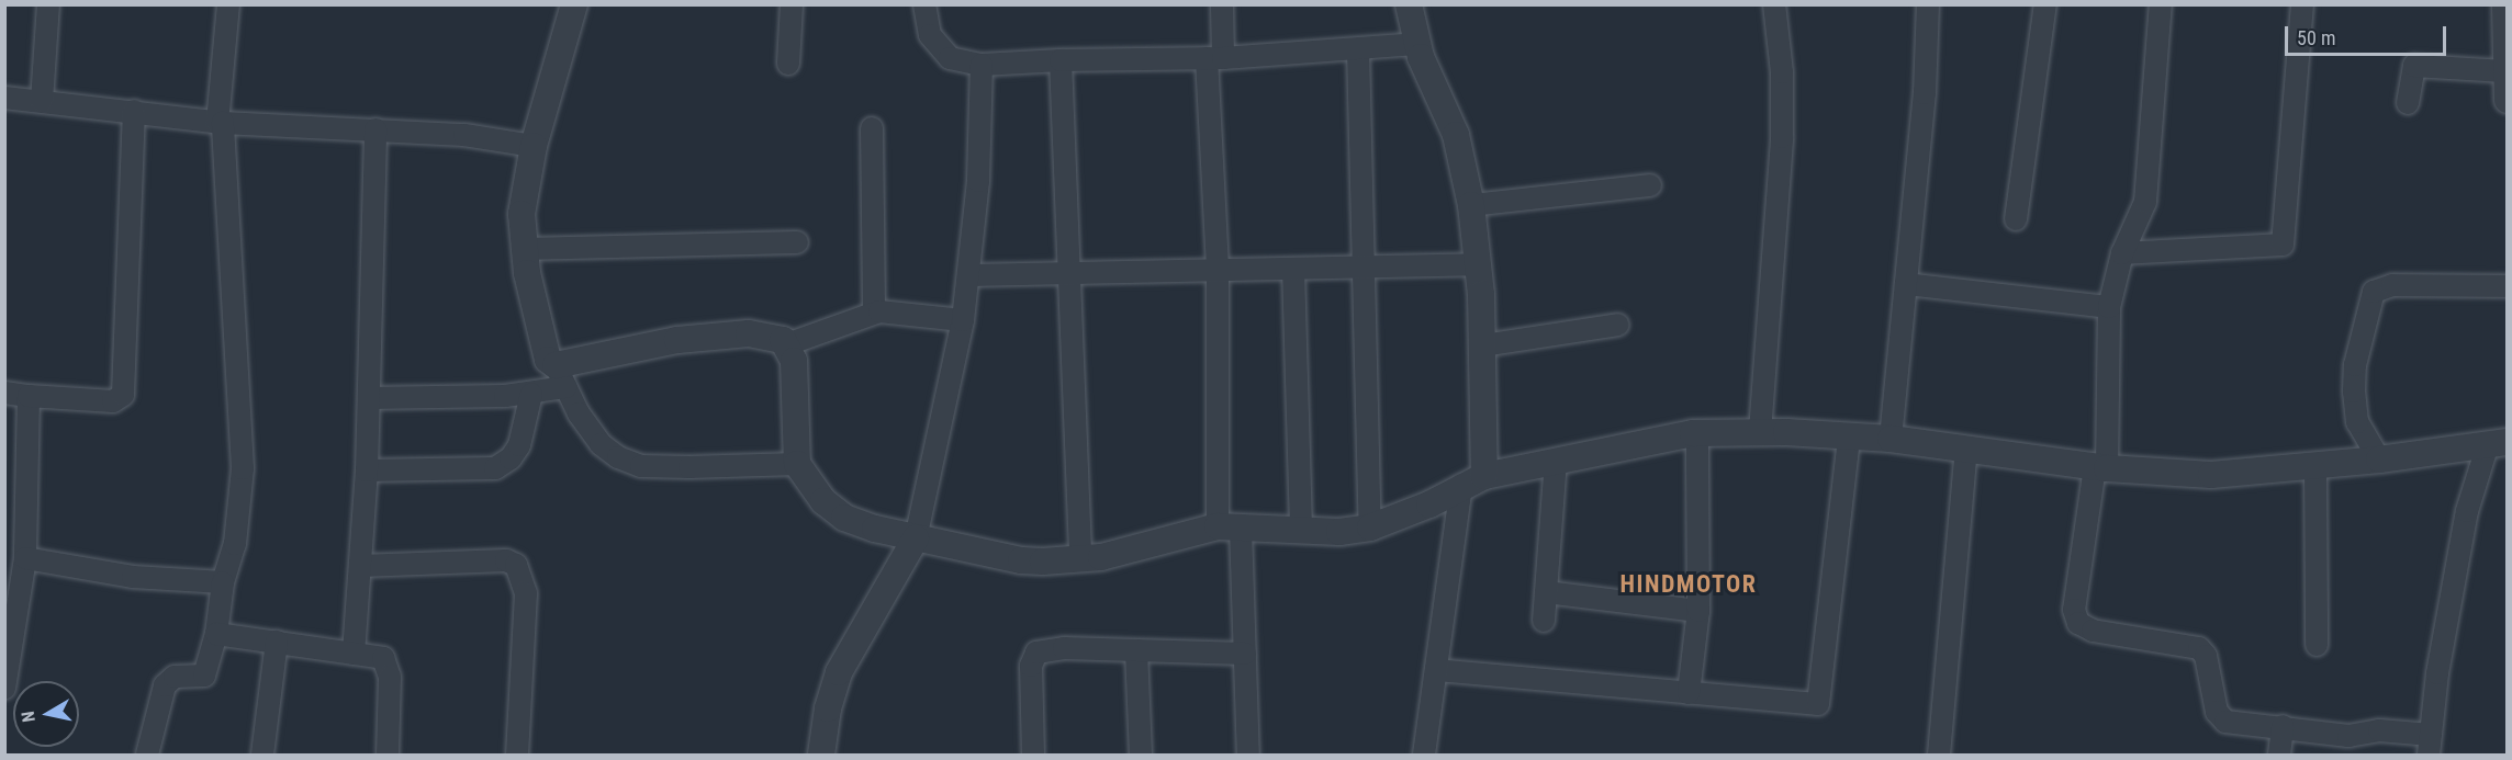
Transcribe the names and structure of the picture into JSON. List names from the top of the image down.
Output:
{
  "districts": ["HINDMOTOR"],
  "scale_bar": "50 m",
  "north": "left"
}
